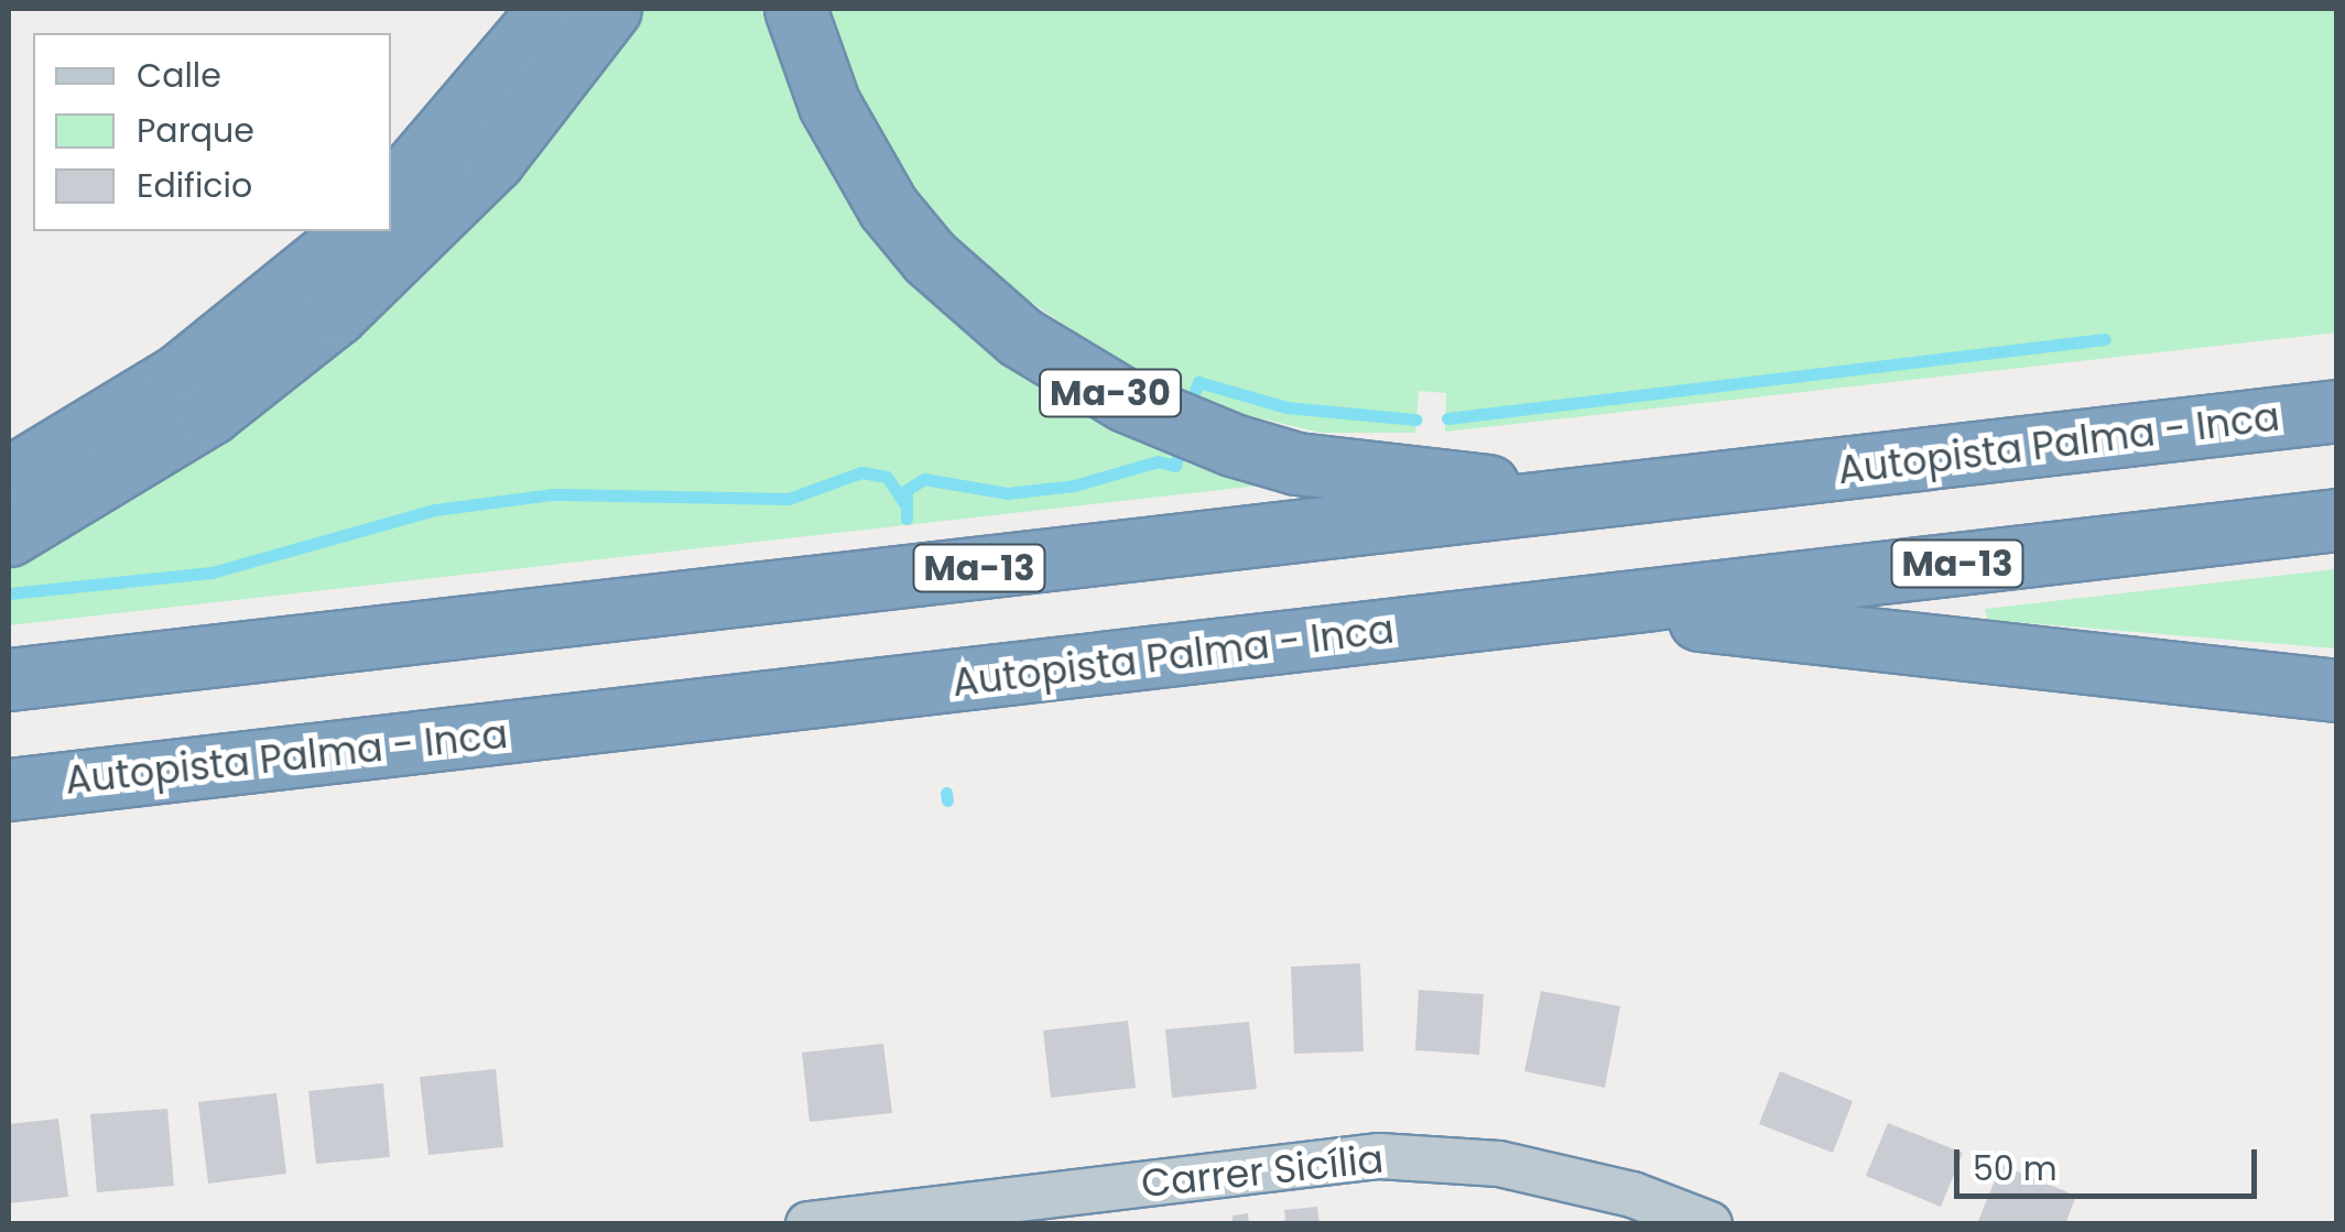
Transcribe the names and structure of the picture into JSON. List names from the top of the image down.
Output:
{
  "streets": {
    "highway": ["Ma-30", "Autopista Palma - Inca", "Ma-13"],
    "street": ["Carrer Sicília"]
  },
  "crossings": [
    ["Ma-30", "Autopista Palma - Inca"]
  ],
  "legend": ["Calle", "Parque", "Edificio"],
  "scale_bar": "50 m"
}
